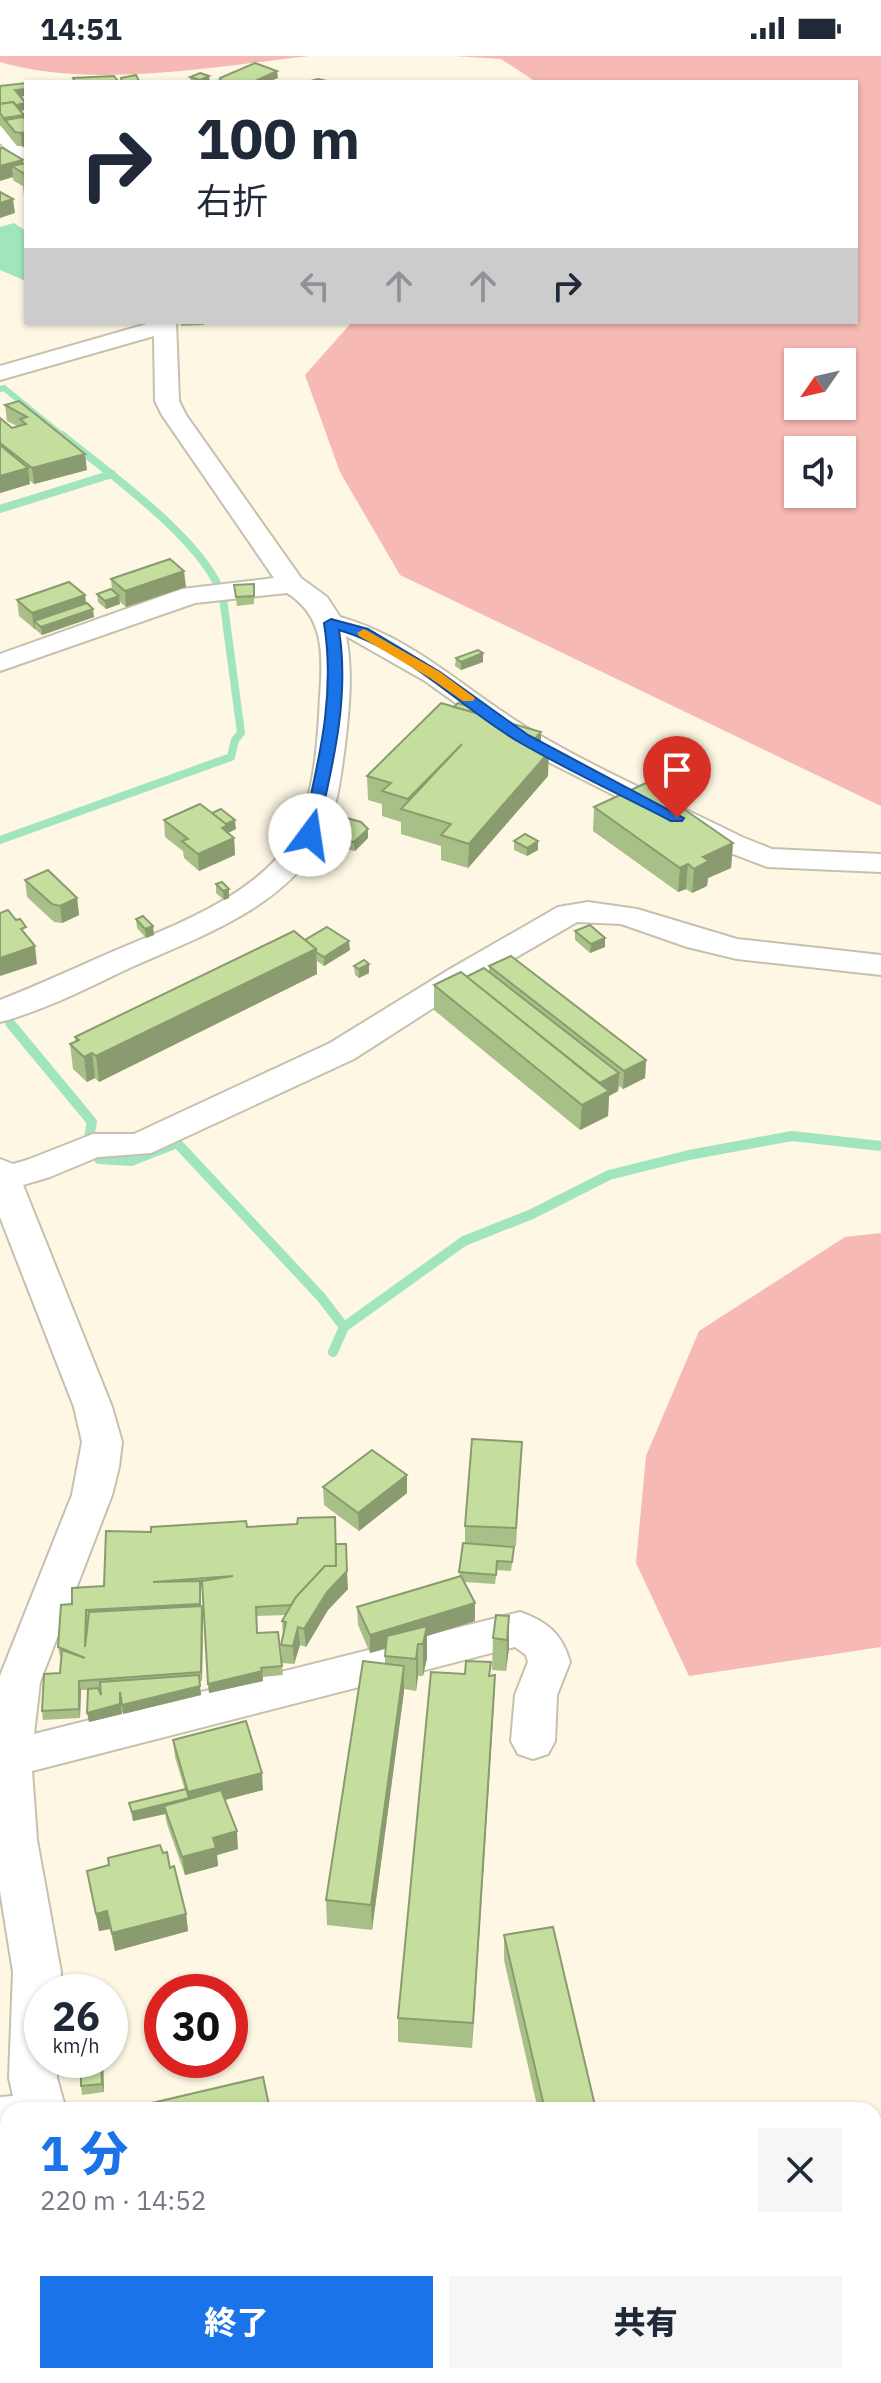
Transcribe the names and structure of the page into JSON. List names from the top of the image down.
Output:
{
  "north": "bottom left",
  "page": {
    "status": "14:51",
    "turn": ["100 m", "右折"],
    "speed": "26 km/h",
    "limit": "30",
    "heading": ["1 分", "220 m · 14:52"],
    "buttons": ["終了", "共有"]
  }
}
